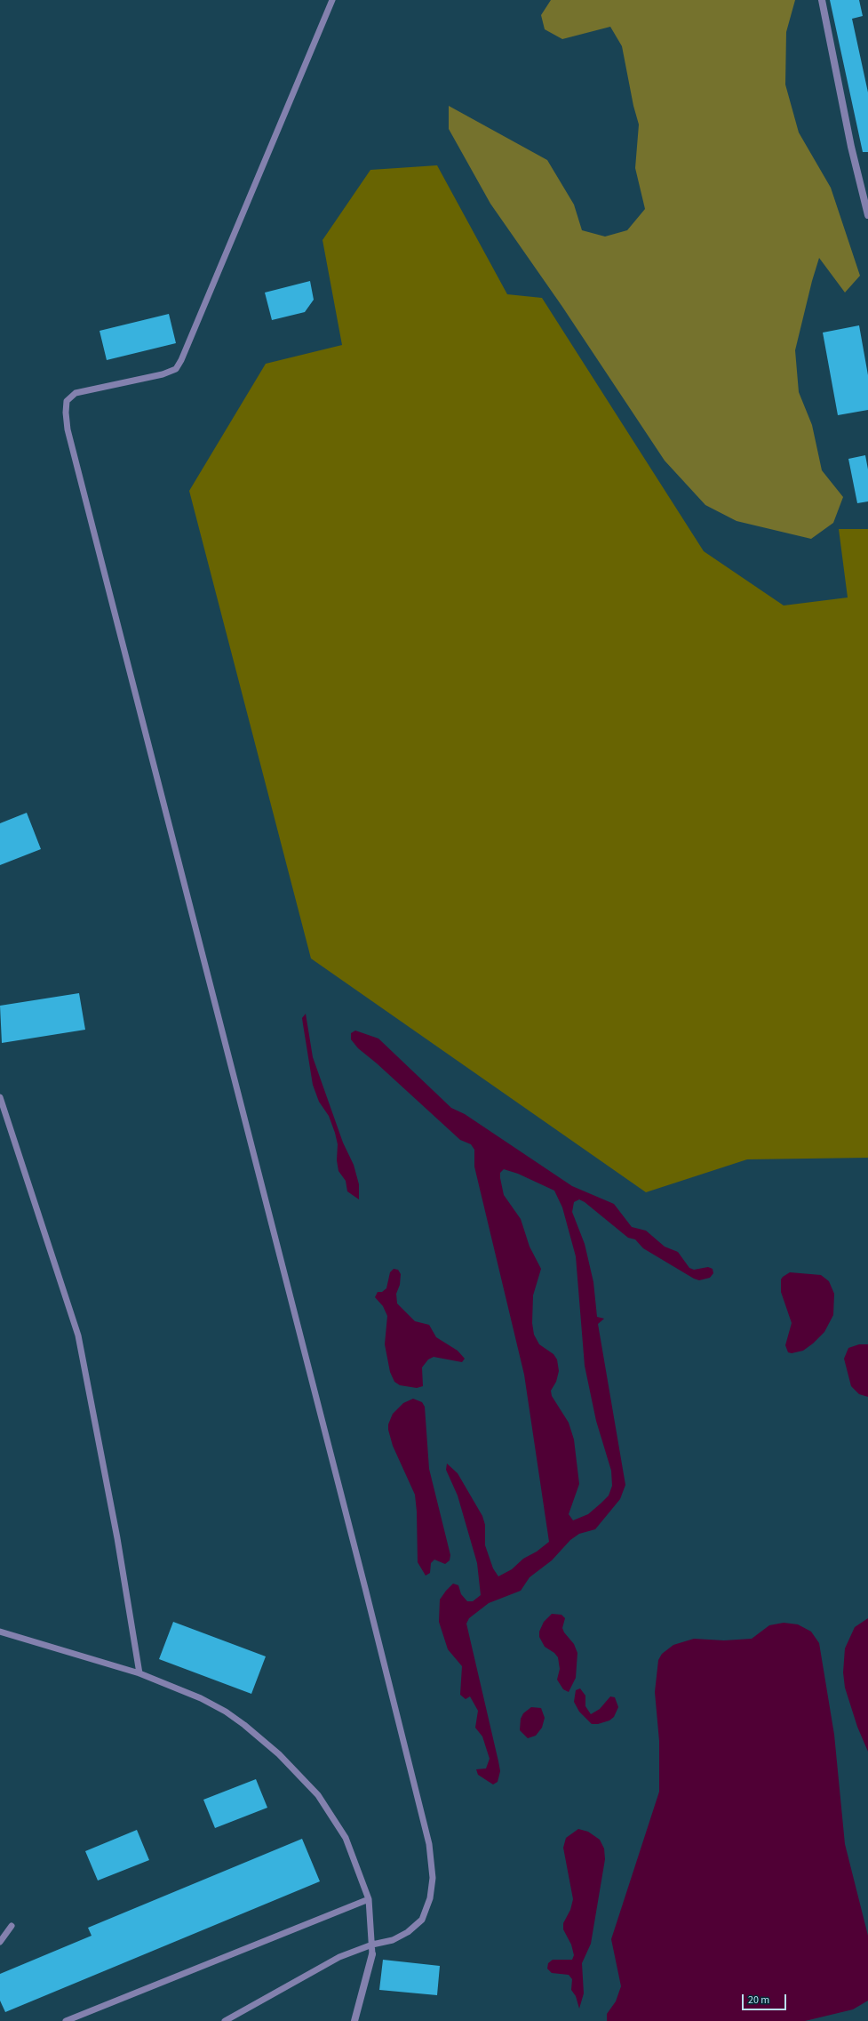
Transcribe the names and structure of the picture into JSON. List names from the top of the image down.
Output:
{
  "scale_bar": "20 m"
}
